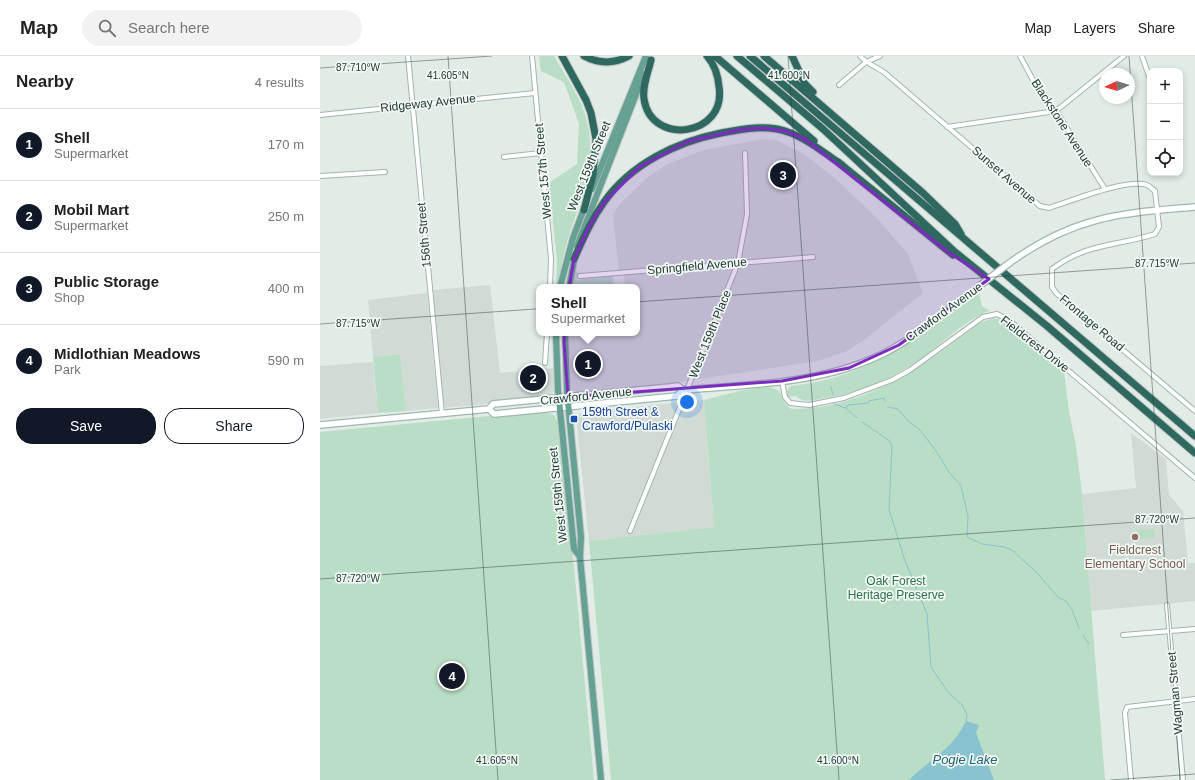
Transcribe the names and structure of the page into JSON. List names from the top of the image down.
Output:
{
  "streets": {
    "main road": ["West 159th Street", "Crawford Avenue"],
    "street": [
      "Ridgeway Avenue",
      "Blackstone Avenue",
      "West 157th Street",
      "Sunset Avenue",
      "156th Street",
      "Springfield Avenue",
      "Frontage Road",
      "West 159th Place",
      "Fieldcrest Drive",
      "Wagman Street"
    ]
  },
  "crossings": [
    ["Ridgeway Avenue", "West 157th Street"],
    ["Ridgeway Avenue", "156th Street"],
    ["Blackstone Avenue", "Sunset Avenue"],
    ["West 159th Street", "Crawford Avenue"],
    ["Sunset Avenue", "Crawford Avenue"],
    ["Sunset Avenue", "Frontage Road"],
    ["156th Street", "Crawford Avenue"],
    ["Springfield Avenue", "West 159th Place"],
    ["Crawford Avenue", "Frontage Road"],
    ["Crawford Avenue", "West 159th Place"],
    ["Crawford Avenue", "Fieldcrest Drive"]
  ],
  "water": ["Pogie Lake"],
  "parks": ["Oak Forest Heritage Preserve"],
  "places": {
    "transit": ["159th Street & Crawford/Pulaski"],
    "other": ["Fieldcrest Elementary School"]
  },
  "north": "left",
  "page": {
    "header": "Map",
    "search": "Search here",
    "nav": ["Map", "Layers", "Share"],
    "heading": ["Nearby", "4 results"],
    "map_buttons": ["+", "−"],
    "list": [
      {
        "mark": "1",
        "name": "Shell",
        "note": "Supermarket",
        "value": "170 m"
      },
      {
        "mark": "2",
        "name": "Mobil Mart",
        "note": "Supermarket",
        "value": "250 m"
      },
      {
        "mark": "3",
        "name": "Public Storage",
        "note": "Shop",
        "value": "400 m"
      },
      {
        "mark": "4",
        "name": "Midlothian Meadows",
        "note": "Park",
        "value": "590 m"
      }
    ],
    "pins": [
      "3",
      "1",
      "2",
      "4"
    ],
    "popup": ["Shell", "Supermarket"],
    "buttons": ["Save", "Share"]
  },
  "coordinates": [
    "87.710°W",
    "41.605°N",
    "41.600°N",
    "87.715°W",
    "87.720°W"
  ]
}
